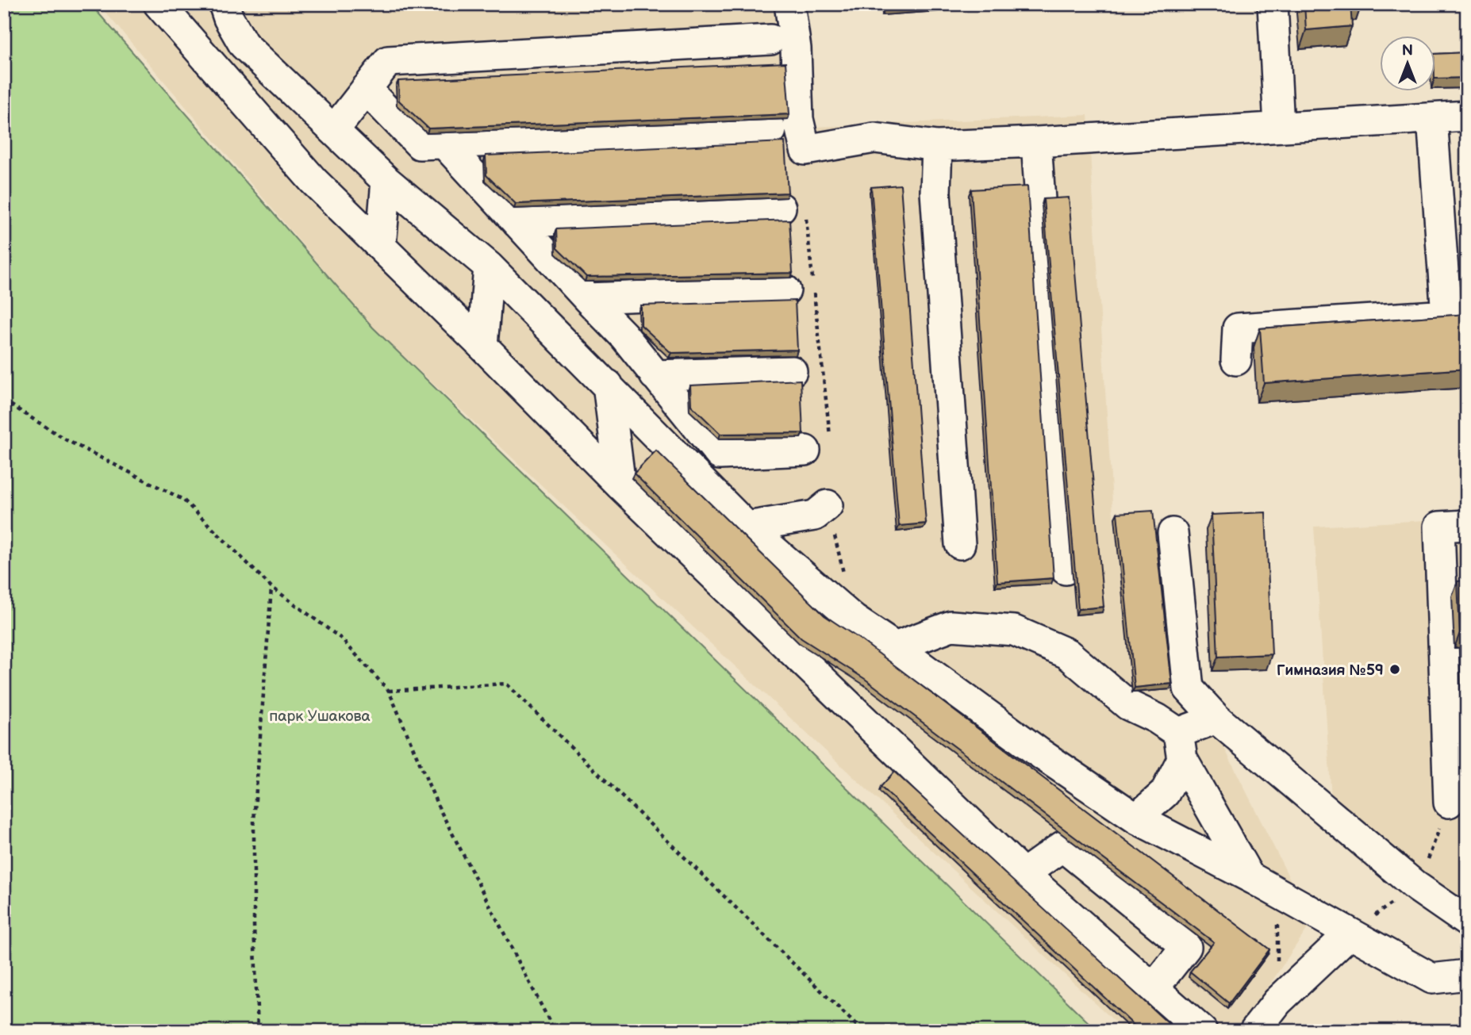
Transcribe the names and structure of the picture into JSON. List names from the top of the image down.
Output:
{
  "parks": ["парк Ушакова"],
  "places": ["Гимназия №59"],
  "north": "top"
}
